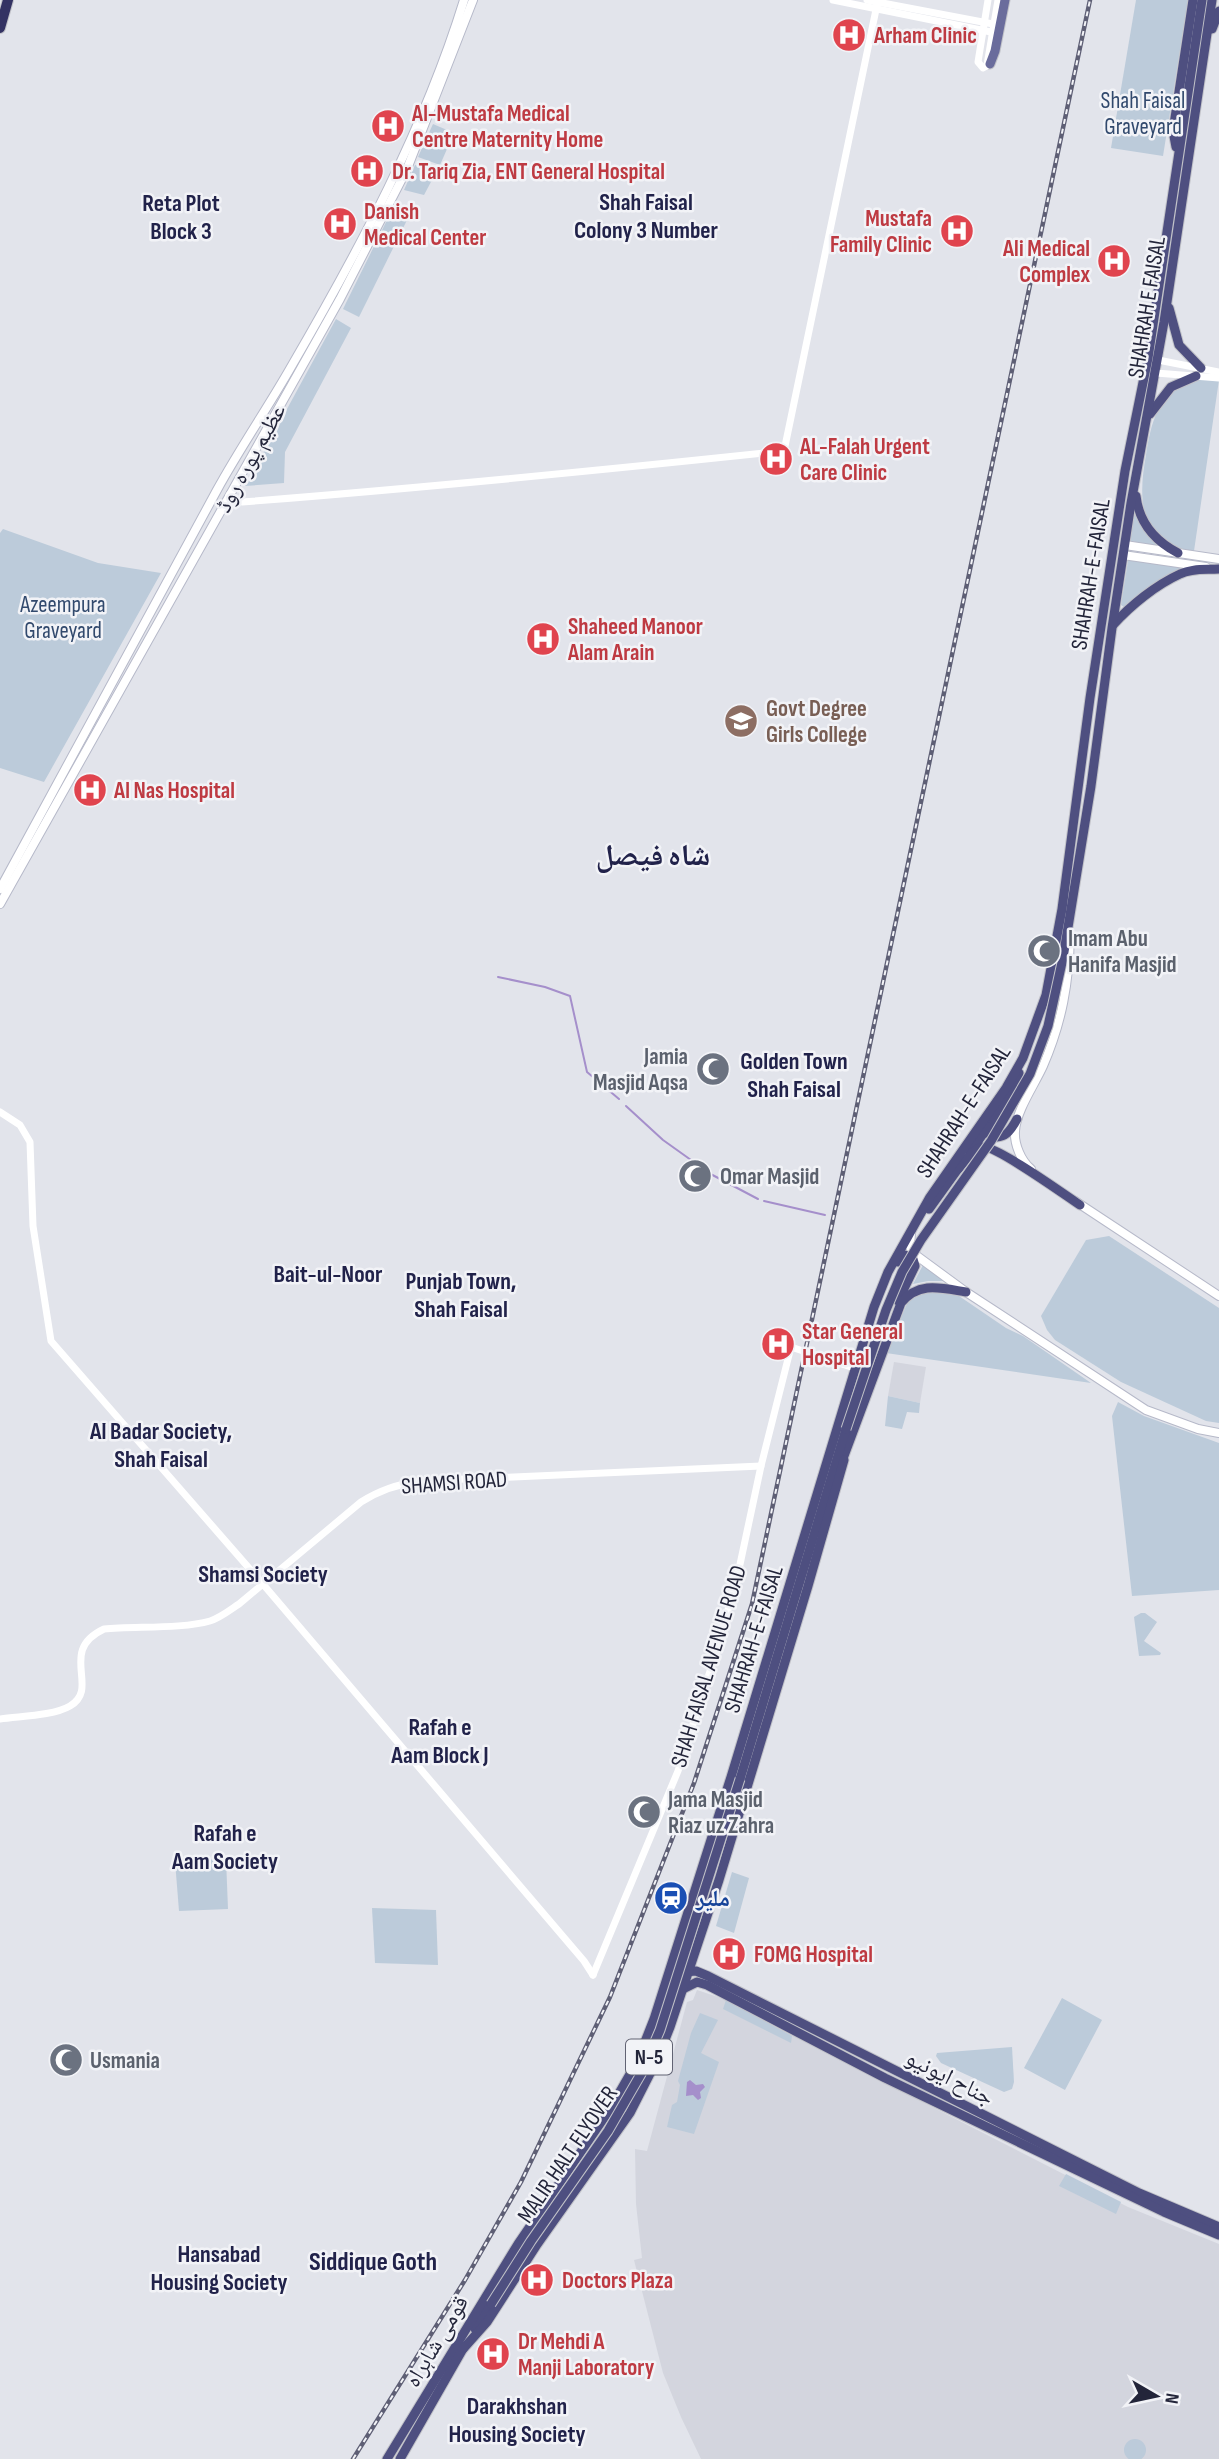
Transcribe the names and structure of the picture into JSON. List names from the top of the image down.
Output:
{
  "streets": {
    "highway": [
      "SHAHRAH E FAISAL",
      "SHAHRAH-E-FAISAL",
      "N-5",
      "جناح ایونیو",
      "MALIR HALT FLYOVER",
      "قومی شاہراہ"
    ],
    "main road": ["عظیم پورہ روڈ"],
    "street": ["SHAMSI ROAD", "SHAH FAISAL AVENUE ROAD"]
  },
  "crossings": [
    ["SHAHRAH E FAISAL", "SHAHRAH-E-FAISAL"],
    ["SHAHRAH-E-FAISAL", "SHAH FAISAL AVENUE ROAD"],
    ["SHAHRAH-E-FAISAL", "MALIR HALT FLYOVER"],
    ["SHAMSI ROAD", "SHAH FAISAL AVENUE ROAD"],
    ["MALIR HALT FLYOVER", "قومی شاہراہ"]
  ],
  "districts": [
    "Shah Faisal Colony 3 Number",
    "Reta Plot Block 3",
    "شاہ فیصل",
    "Golden Town Shah Faisal",
    "Bait-ul-Noor",
    "Punjab Town, Shah Faisal",
    "Al Badar Society, Shah Faisal",
    "Shamsi Society",
    "Rafah e Aam Block J",
    "Rafah e Aam Society",
    "Hansabad Housing Society",
    "Siddique Goth",
    "Darakhshan Housing Society"
  ],
  "parks": ["Shah Faisal Graveyard", "Azeempura Graveyard"],
  "places": {
    "hospital": [
      "Arham Clinic",
      "Al-Mustafa Medical Centre Maternity Home",
      "Dr. Tariq Zia, ENT General Hospital",
      "Danish Medical Center",
      "Mustafa Family Clinic",
      "Ali Medical Complex",
      "AL-Falah Urgent Care Clinic",
      "Shaheed Manoor Alam Arain",
      "Al Nas Hospital",
      "Star General Hospital",
      "FOMG Hospital",
      "Doctors Plaza",
      "Dr Mehdi A Manji Laboratory"
    ],
    "school or university": ["Govt Degree Girls College"],
    "mosque": [
      "Imam Abu Hanifa Masjid",
      "Jamia Masjid Aqsa",
      "Omar Masjid",
      "Jama Masjid Riaz uz Zahra",
      "Usmania"
    ],
    "station": ["ملیر"]
  },
  "north": "right"
}
